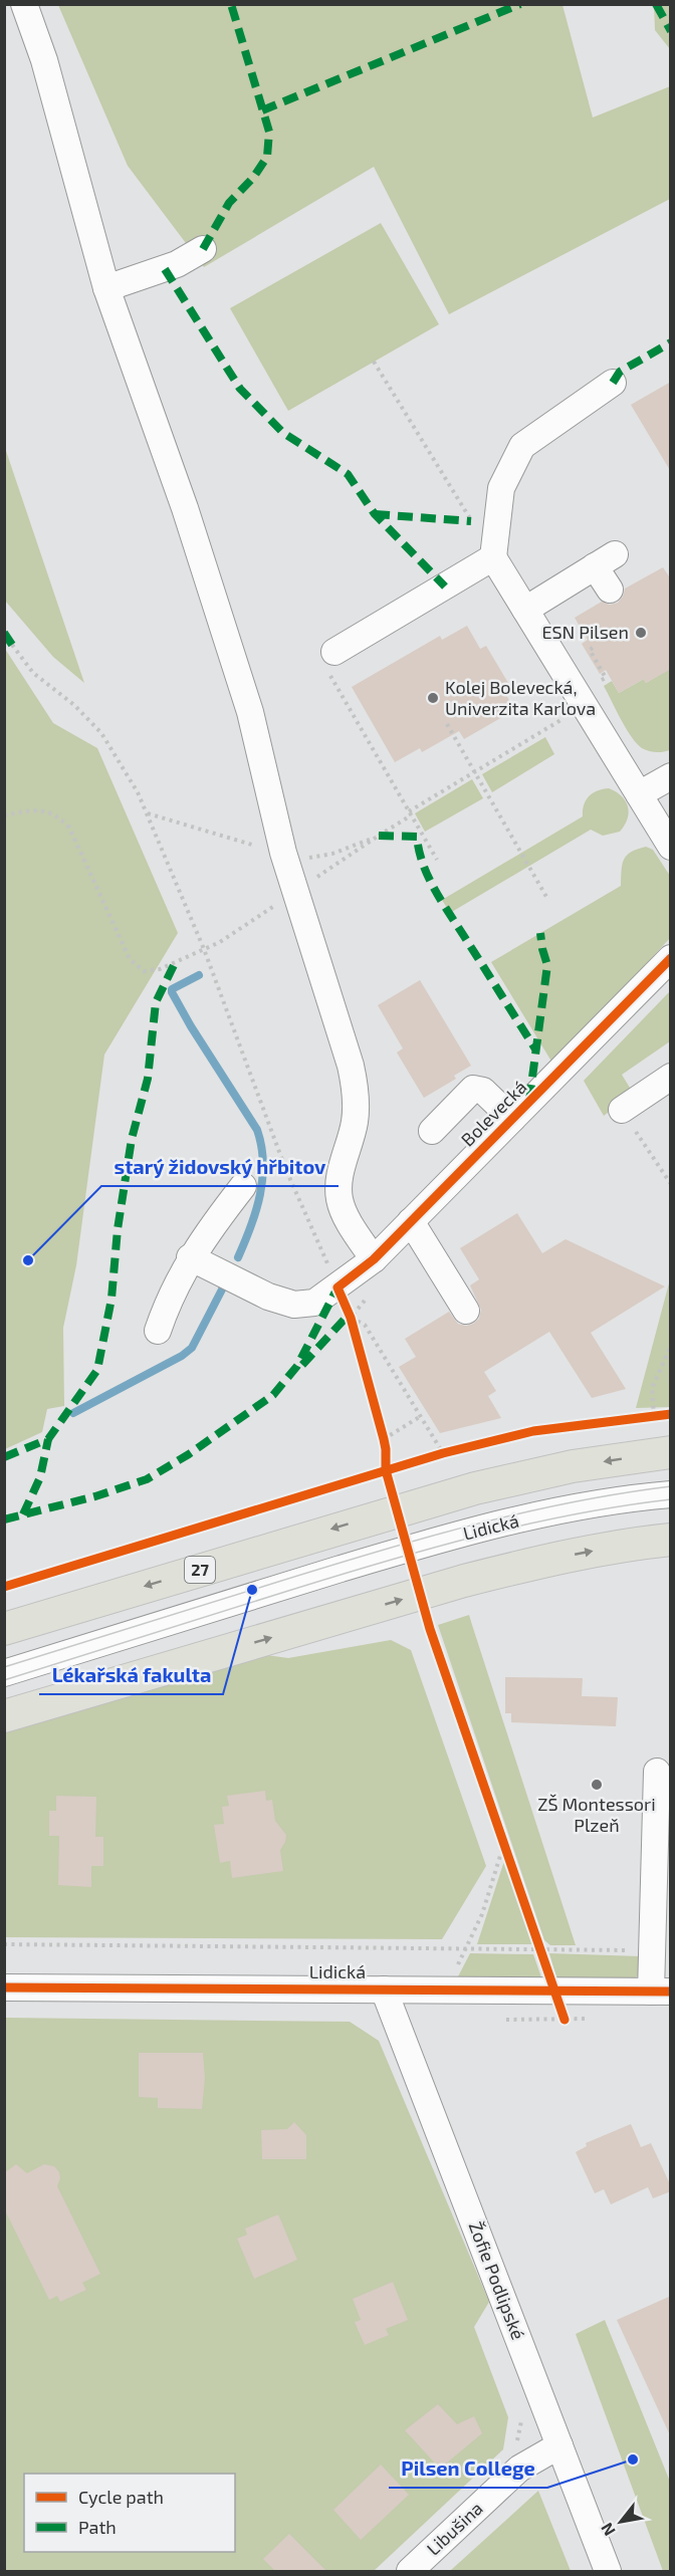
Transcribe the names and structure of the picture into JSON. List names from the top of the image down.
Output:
{
  "streets": {
    "main road": ["27"],
    "street": [
      "Bolevecká",
      "Lidická",
      "Žofie Podlipské",
      "Libušina"
    ]
  },
  "crossings": [
    ["Lidická", "Žofie Podlipské"],
    ["Žofie Podlipské", "Libušina"]
  ],
  "places": [
    "ESN Pilsen",
    "Kolej Bolevecká, Univerzita Karlova",
    "starý židovský hřbitov",
    "Lékařská fakulta",
    "ZŠ Montessori Plzeň",
    "Pilsen College"
  ],
  "legend": ["Cycle path", "Path"],
  "north": "bottom left"
}
